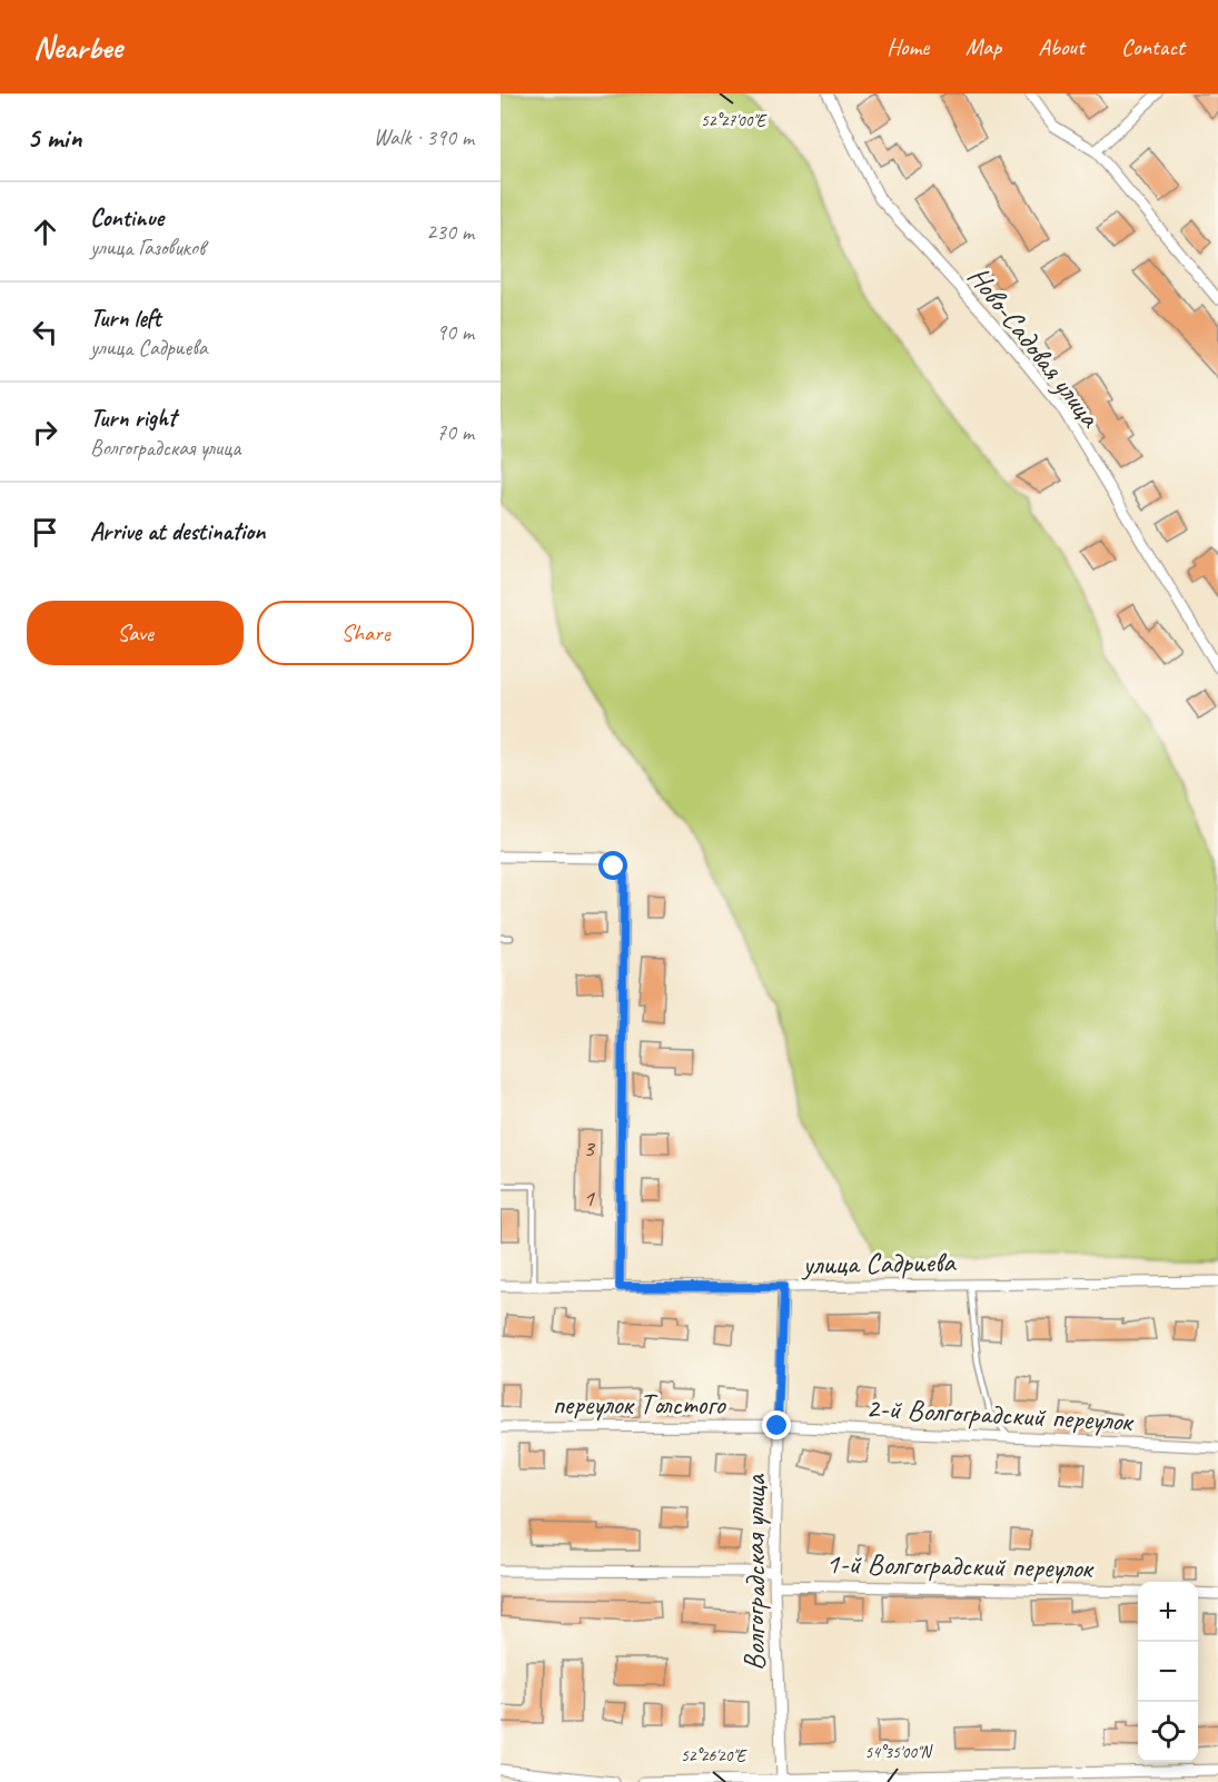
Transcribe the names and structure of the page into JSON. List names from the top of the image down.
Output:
{
  "streets": {
    "street": [
      "Ново-Садовая улица",
      "улица Садриева",
      "переулок Толстого",
      "2-й Волгоградский переулок",
      "1-й Волгоградский переулок",
      "Волгоградская улица"
    ]
  },
  "crossings": [
    ["улица Садриева", "Волгоградская улица"],
    ["переулок Толстого", "2-й Волгоградский переулок"],
    ["переулок Толстого", "Волгоградская улица"],
    ["2-й Волгоградский переулок", "Волгоградская улица"],
    ["1-й Волгоградский переулок", "Волгоградская улица"]
  ],
  "house_numbers": ["3", "1"],
  "page": {
    "header": "Nearbee",
    "nav": [
      "Home",
      "Map",
      "About",
      "Contact"
    ],
    "heading": ["5 min", "Walk · 390 m"],
    "list": [
      ["Continue", "улица Газовиков", "230 m"],
      ["Turn left", "улица Садриева", "90 m"],
      ["Turn right", "Волгоградская улица", "70 m"],
      "Arrive at destination"
    ],
    "buttons": ["Save", "Share"],
    "map_buttons": ["+", "−"]
  },
  "coordinates": ["52°27'00\"E", "54°35'00\"N", "52°26'20\"E"]
}
